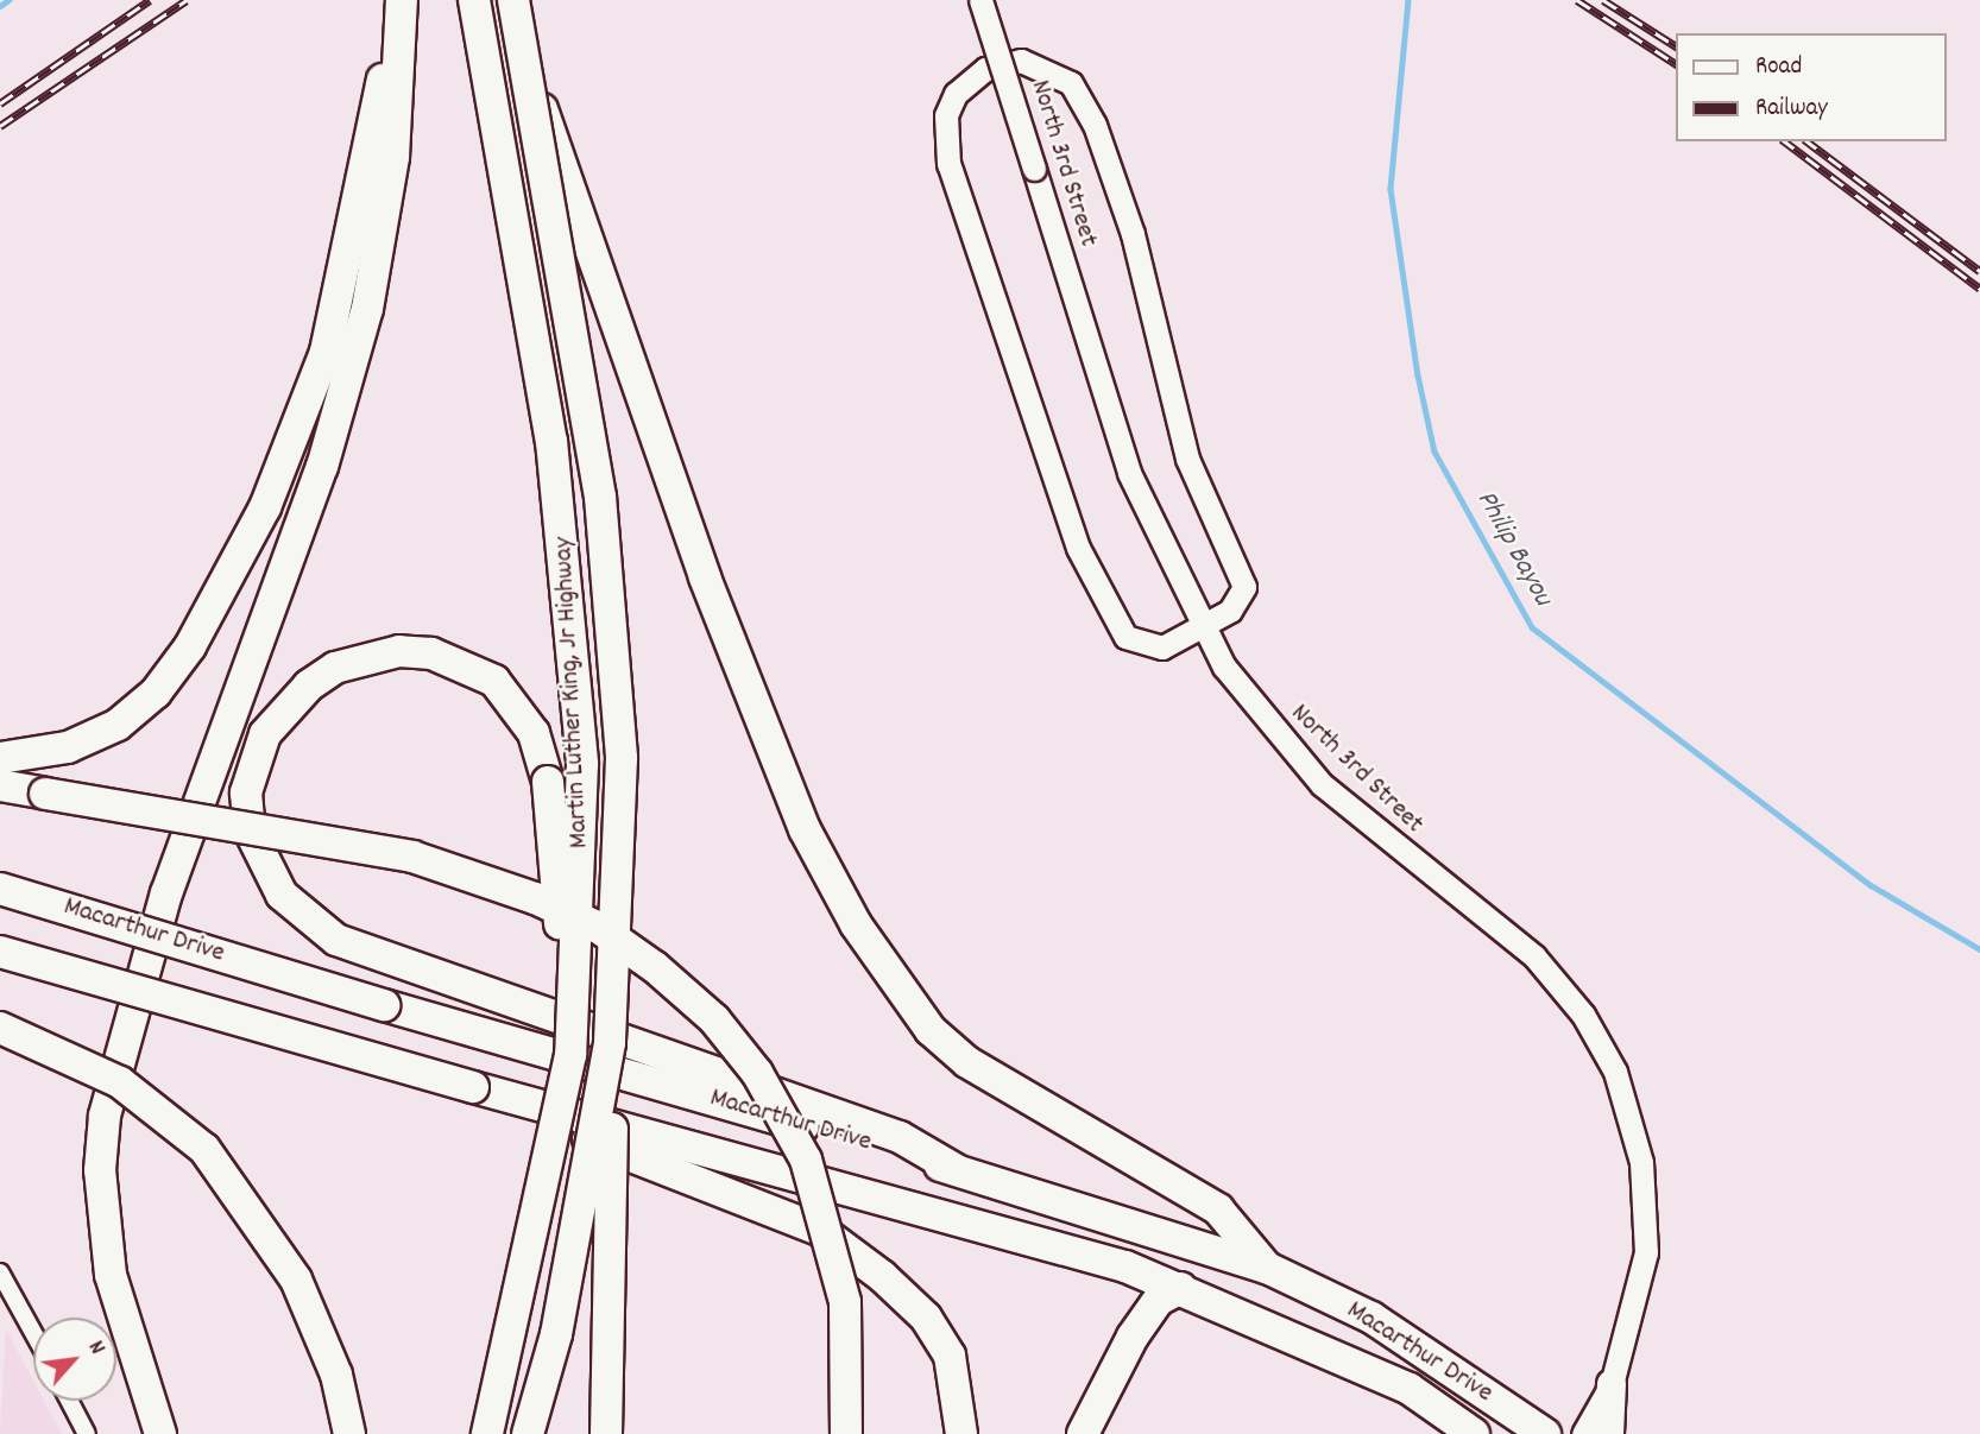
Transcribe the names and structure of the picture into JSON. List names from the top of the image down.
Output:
{
  "streets": {
    "highway": ["Martin Luther King, Jr Highway", "Macarthur Drive"],
    "street": ["North 3rd Street"]
  },
  "water": ["Philip Bayou"],
  "legend": ["Road", "Railway"],
  "north": "top right"
}
